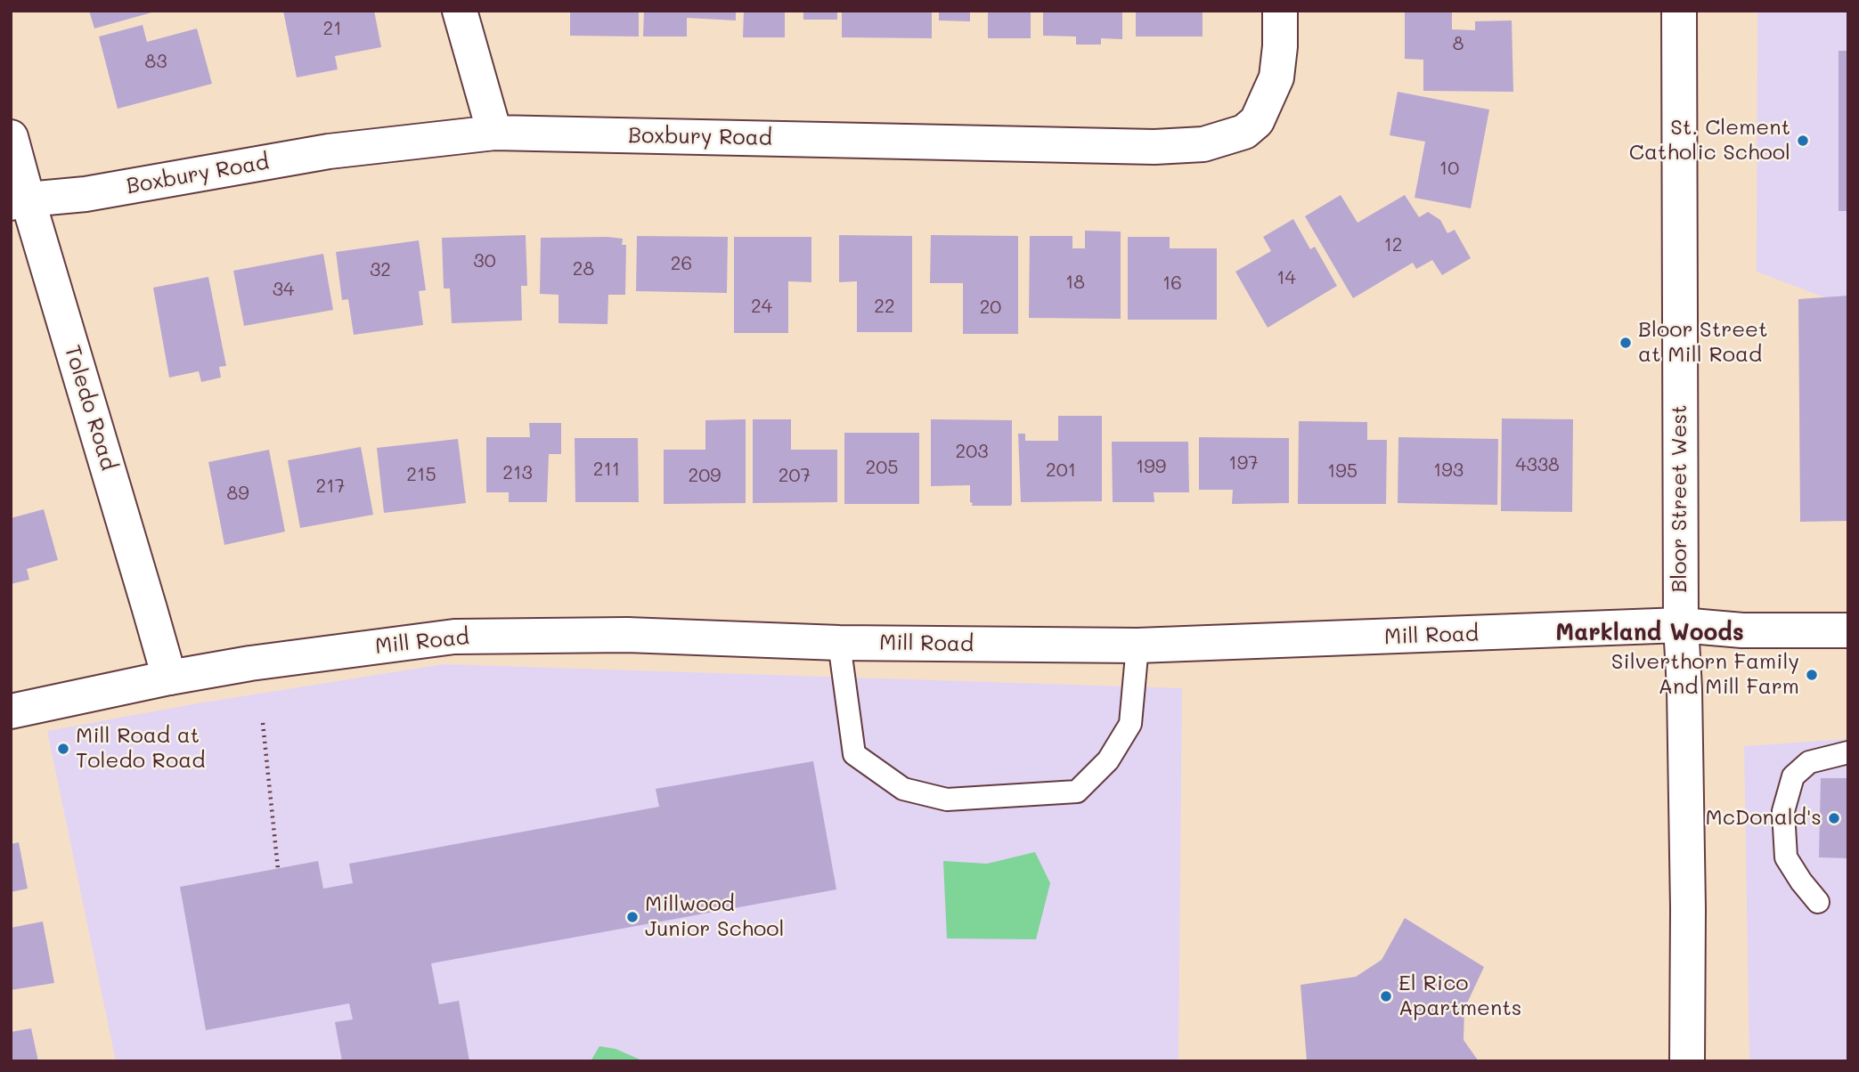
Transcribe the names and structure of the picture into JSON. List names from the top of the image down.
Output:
{
  "streets": {
    "street": [
      "Boxbury Road",
      "Toledo Road",
      "Bloor Street West",
      "Mill Road"
    ]
  },
  "crossings": [
    ["Boxbury Road", "Toledo Road"],
    ["Toledo Road", "Mill Road"],
    ["Bloor Street West", "Mill Road"]
  ],
  "districts": ["Markland Woods"],
  "places": [
    "St. Clement Catholic School",
    "Bloor Street at Mill Road",
    "Silverthorn Family And Mill Farm",
    "Mill Road at Toledo Road",
    "McDonald's",
    "Millwood Junior School",
    "El Rico Apartments"
  ],
  "house_numbers": [
    "21",
    "8",
    "83",
    "10",
    "12",
    "30",
    "26",
    "28",
    "32",
    "14",
    "18",
    "16",
    "34",
    "24",
    "22",
    "20",
    "203",
    "197",
    "4338",
    "199",
    "205",
    "211",
    "201",
    "193",
    "195",
    "213",
    "215",
    "209",
    "207",
    "217",
    "89"
  ]
}
